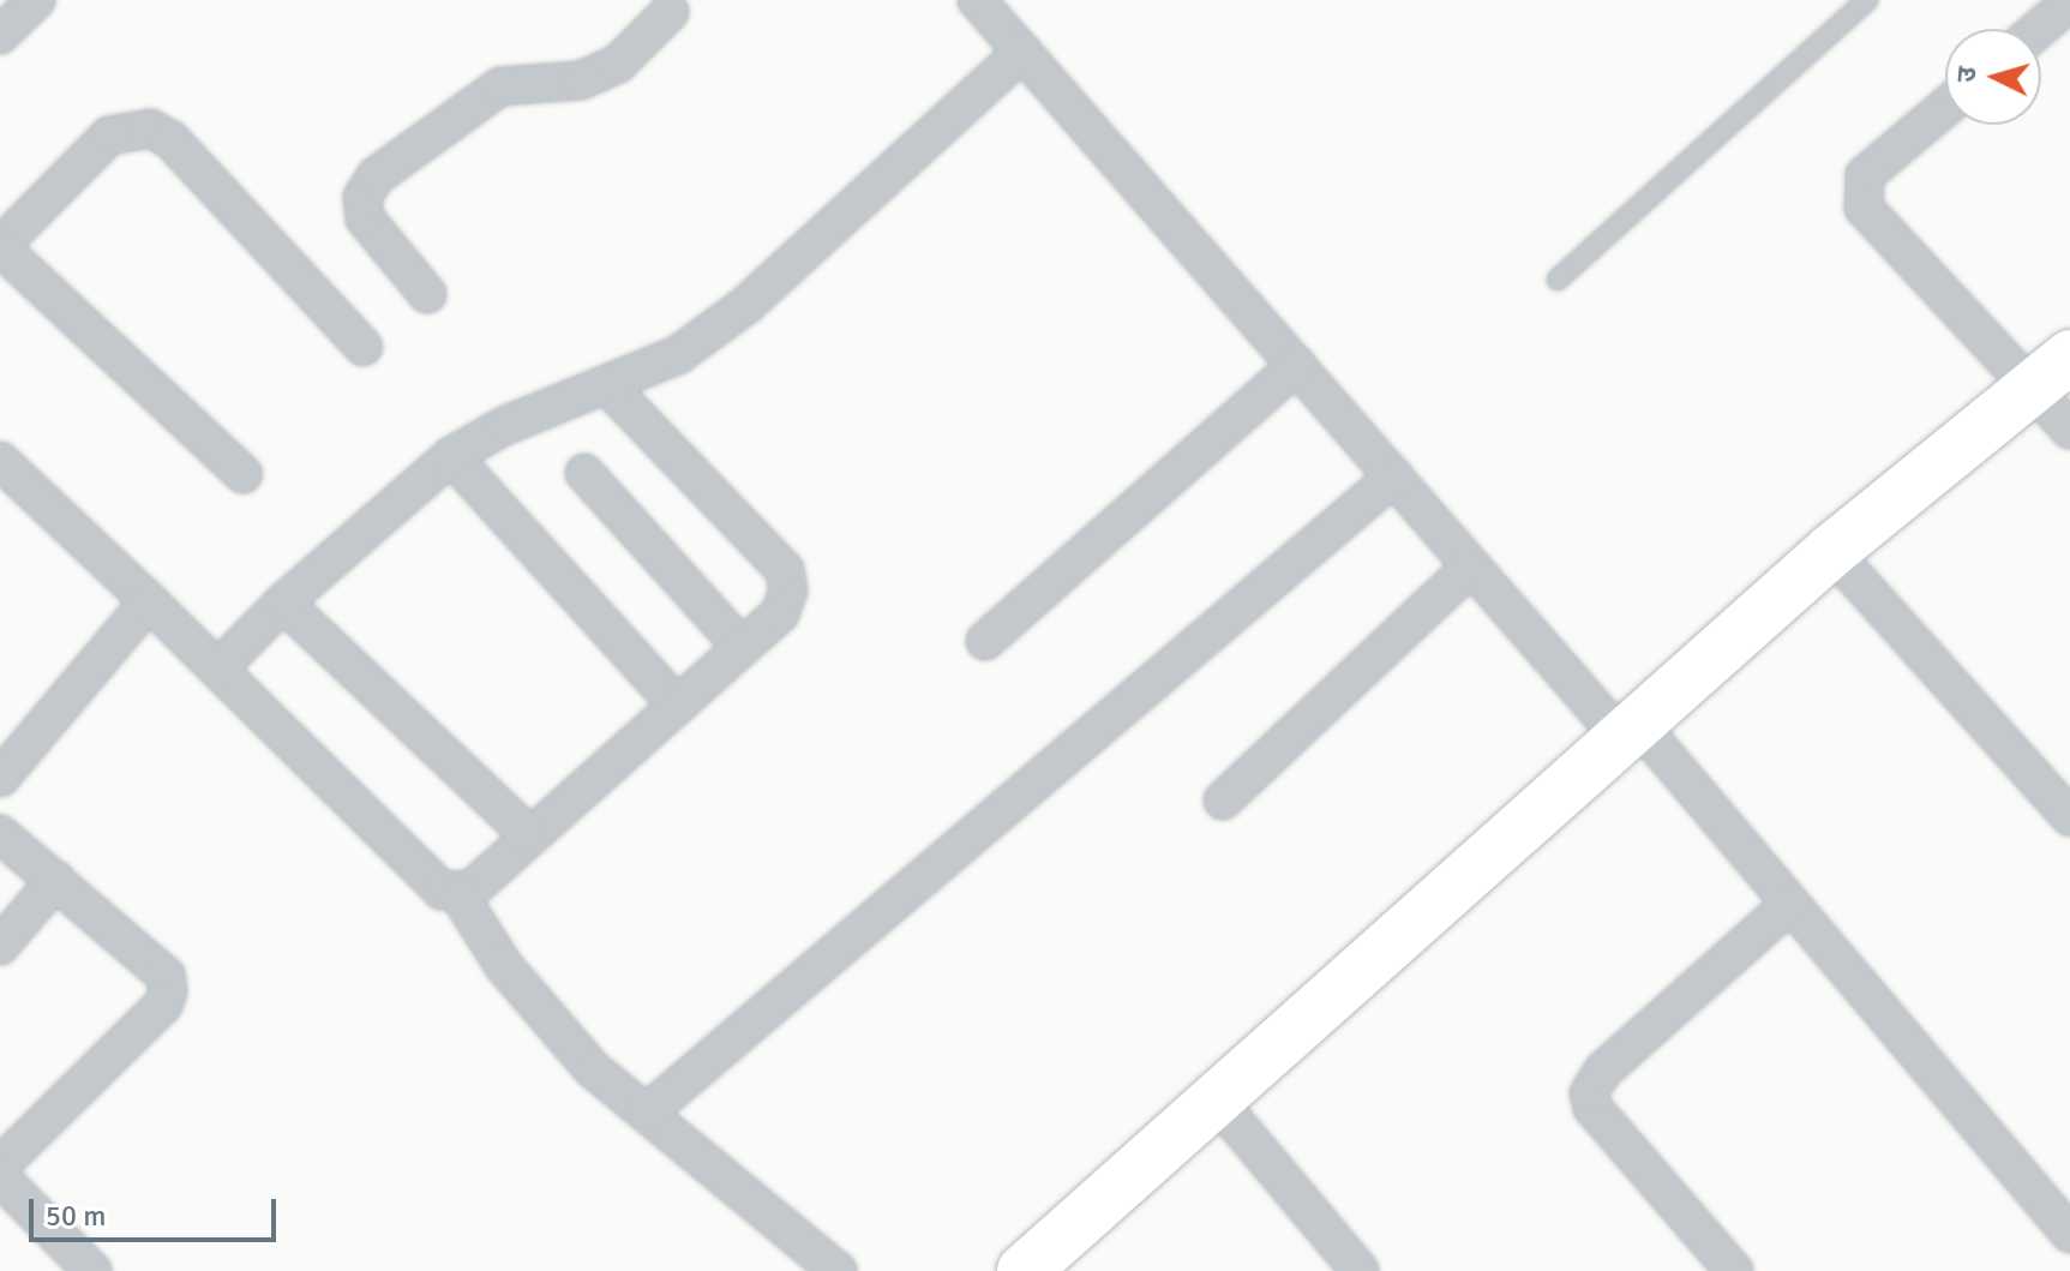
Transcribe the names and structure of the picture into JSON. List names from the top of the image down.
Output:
{
  "scale_bar": "50 m",
  "north": "left"
}
